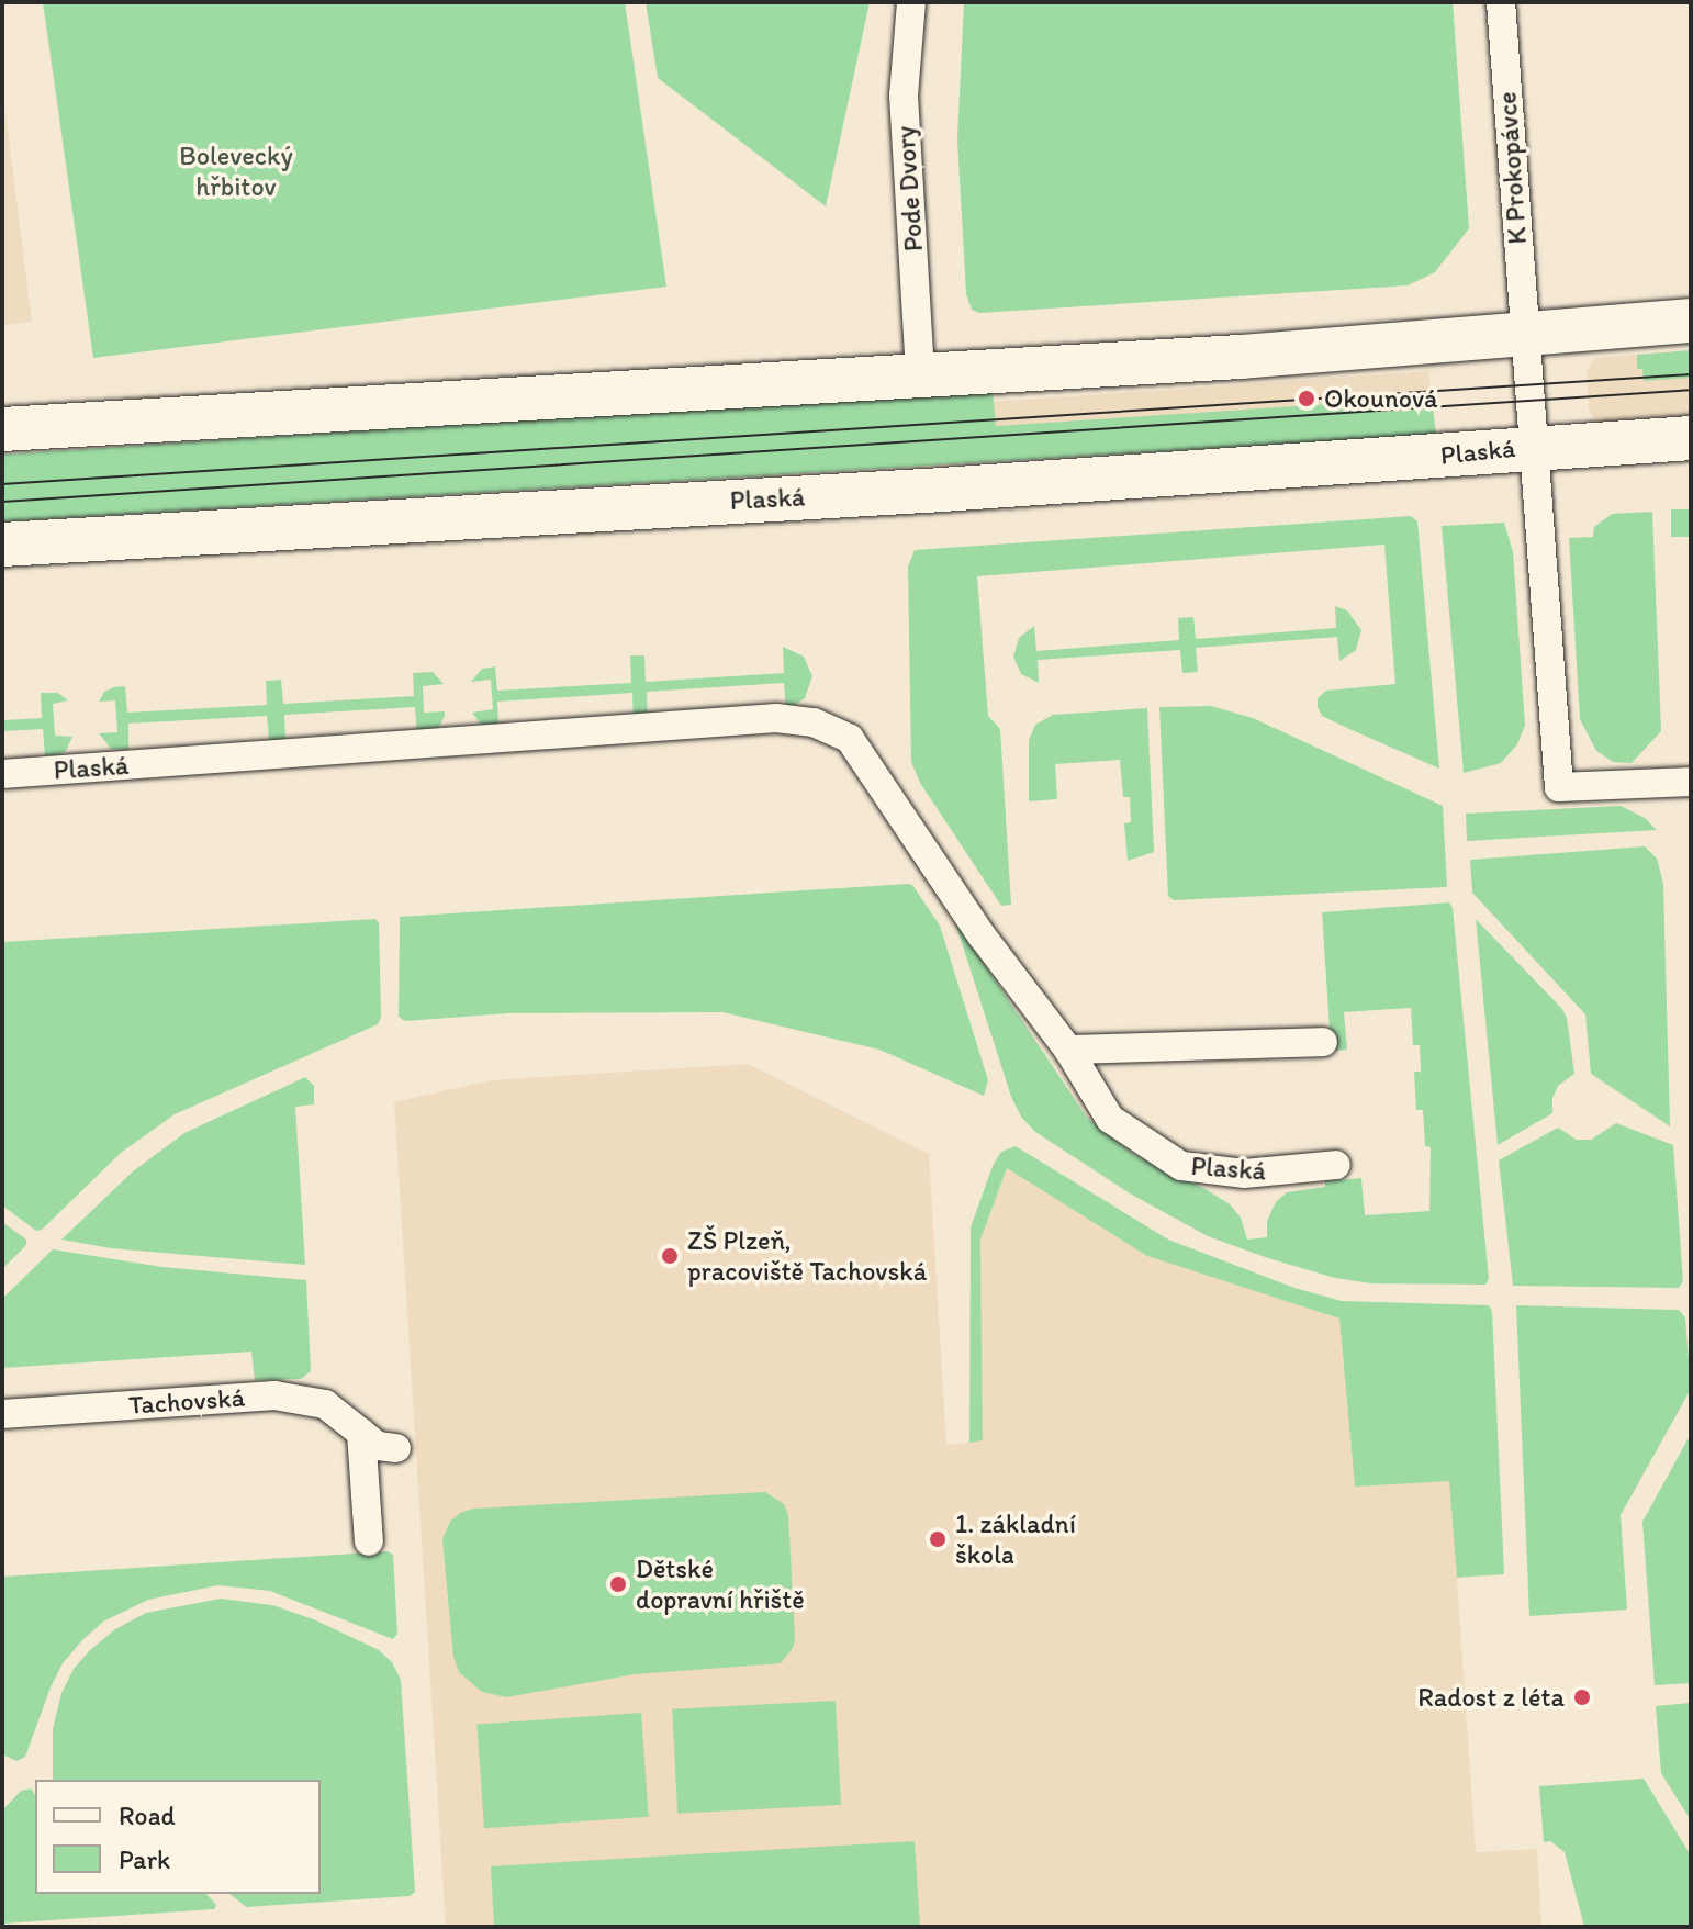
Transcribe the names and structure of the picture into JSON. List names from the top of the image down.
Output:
{
  "streets": {
    "main road": ["Plaská"],
    "street": ["K Prokopávce", "Pode Dvory", "Tachovská"]
  },
  "crossings": [
    ["K Prokopávce", "Plaská"]
  ],
  "parks": ["Bolevecký hřbitov"],
  "places": [
    "Okounová",
    "ZŠ Plzeň, pracoviště Tachovská",
    "1. základní škola",
    "Dětské dopravní hřiště",
    "Radost z léta"
  ],
  "legend": ["Road", "Park"]
}
